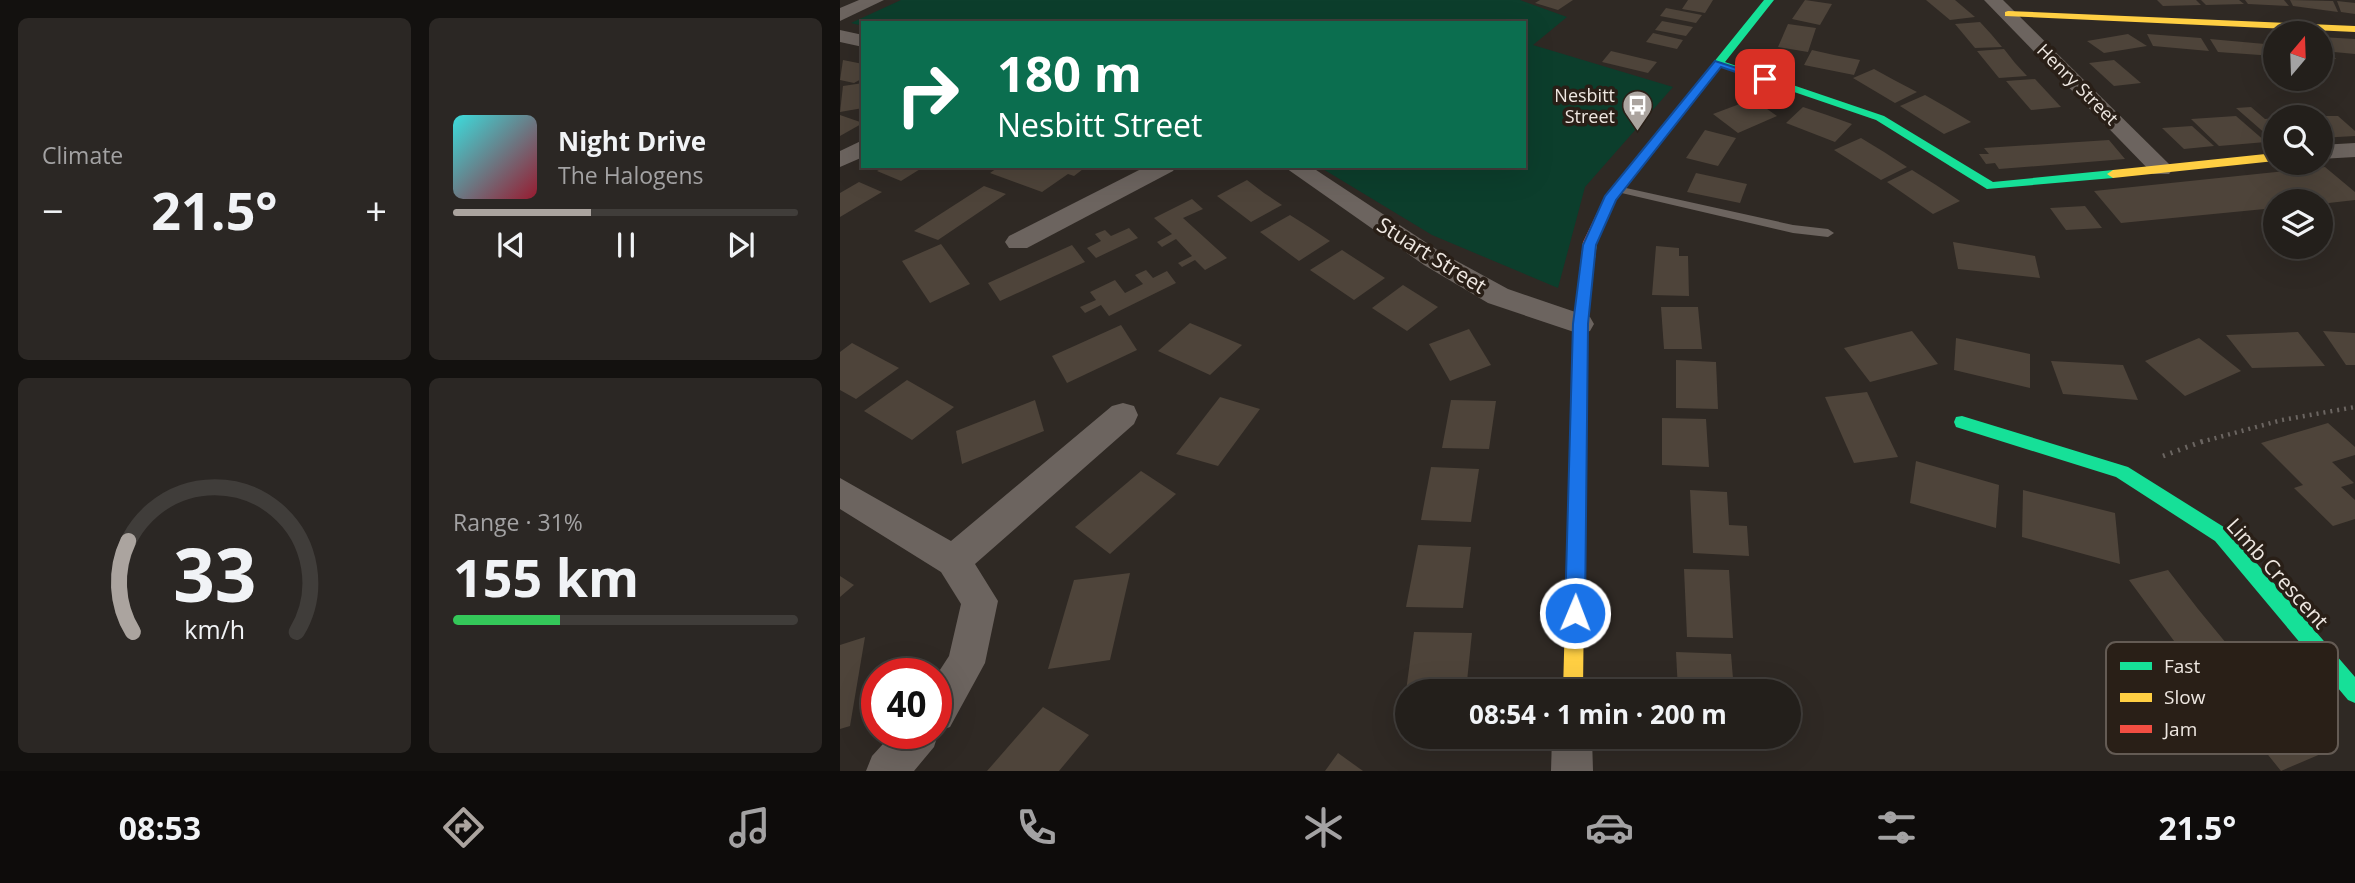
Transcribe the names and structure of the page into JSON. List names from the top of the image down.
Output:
{
  "streets": {
    "street": ["Henry Street", "Stuart Street", "Limb Crescent"]
  },
  "places": {
    "bus stop": ["Nesbitt Street"]
  },
  "legend": ["Fast", "Slow", "Jam"],
  "north": "top",
  "page": {
    "tile": [
      "Climate",
      ["Range · 31%", "155 km"]
    ],
    "turn": ["180 m", "Nesbitt Street"],
    "song": ["Night Drive", "The Halogens"],
    "heat": ["−", "21.5°", "+"],
    "limit": "40",
    "trip": "08:54 · 1 min · 200 m",
    "tabs": ["08:53", "21.5°"],
    "gauge": ["33", "km/h"]
  }
}
